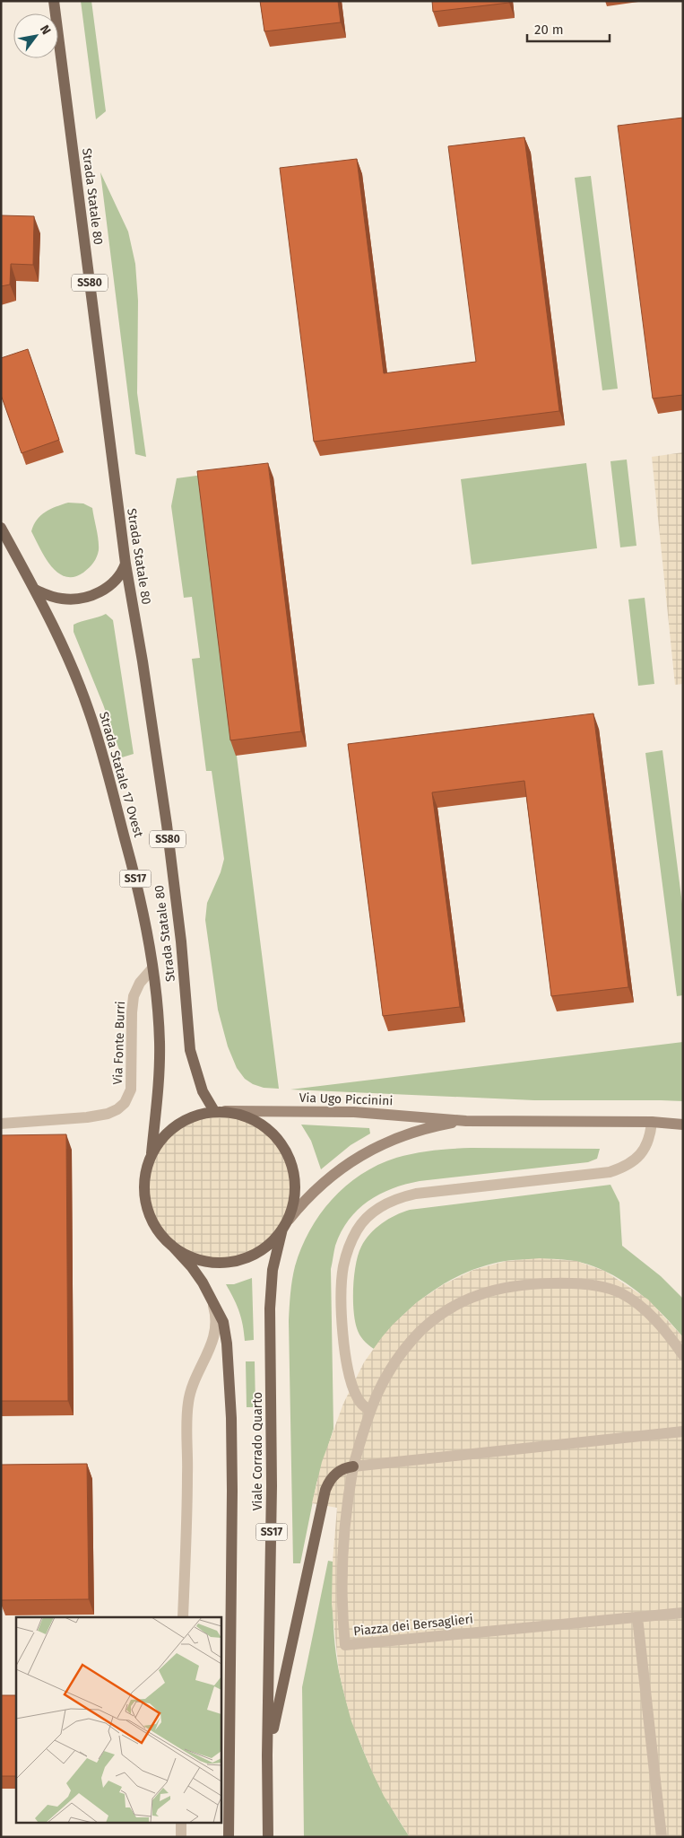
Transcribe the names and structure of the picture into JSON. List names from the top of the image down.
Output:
{
  "streets": {
    "main road": [
      "Strada Statale 80",
      "SS80",
      "Strada Statale 17 Ovest",
      "SS17",
      "Via Ugo Piccinini",
      "Viale Corrado Quarto"
    ],
    "street": ["Via Fonte Burri", "Piazza dei Bersaglieri"]
  },
  "crossings": [
    ["Strada Statale 80", "Strada Statale 17 Ovest"],
    ["Strada Statale 80", "Via Ugo Piccinini"],
    ["Strada Statale 80", "Viale Corrado Quarto"],
    ["Strada Statale 17 Ovest", "Via Fonte Burri"],
    ["Strada Statale 17 Ovest", "Via Ugo Piccinini"],
    ["Strada Statale 17 Ovest", "Viale Corrado Quarto"],
    ["Via Ugo Piccinini", "Viale Corrado Quarto"]
  ],
  "scale_bar": "20 m",
  "north": "top right"
}
